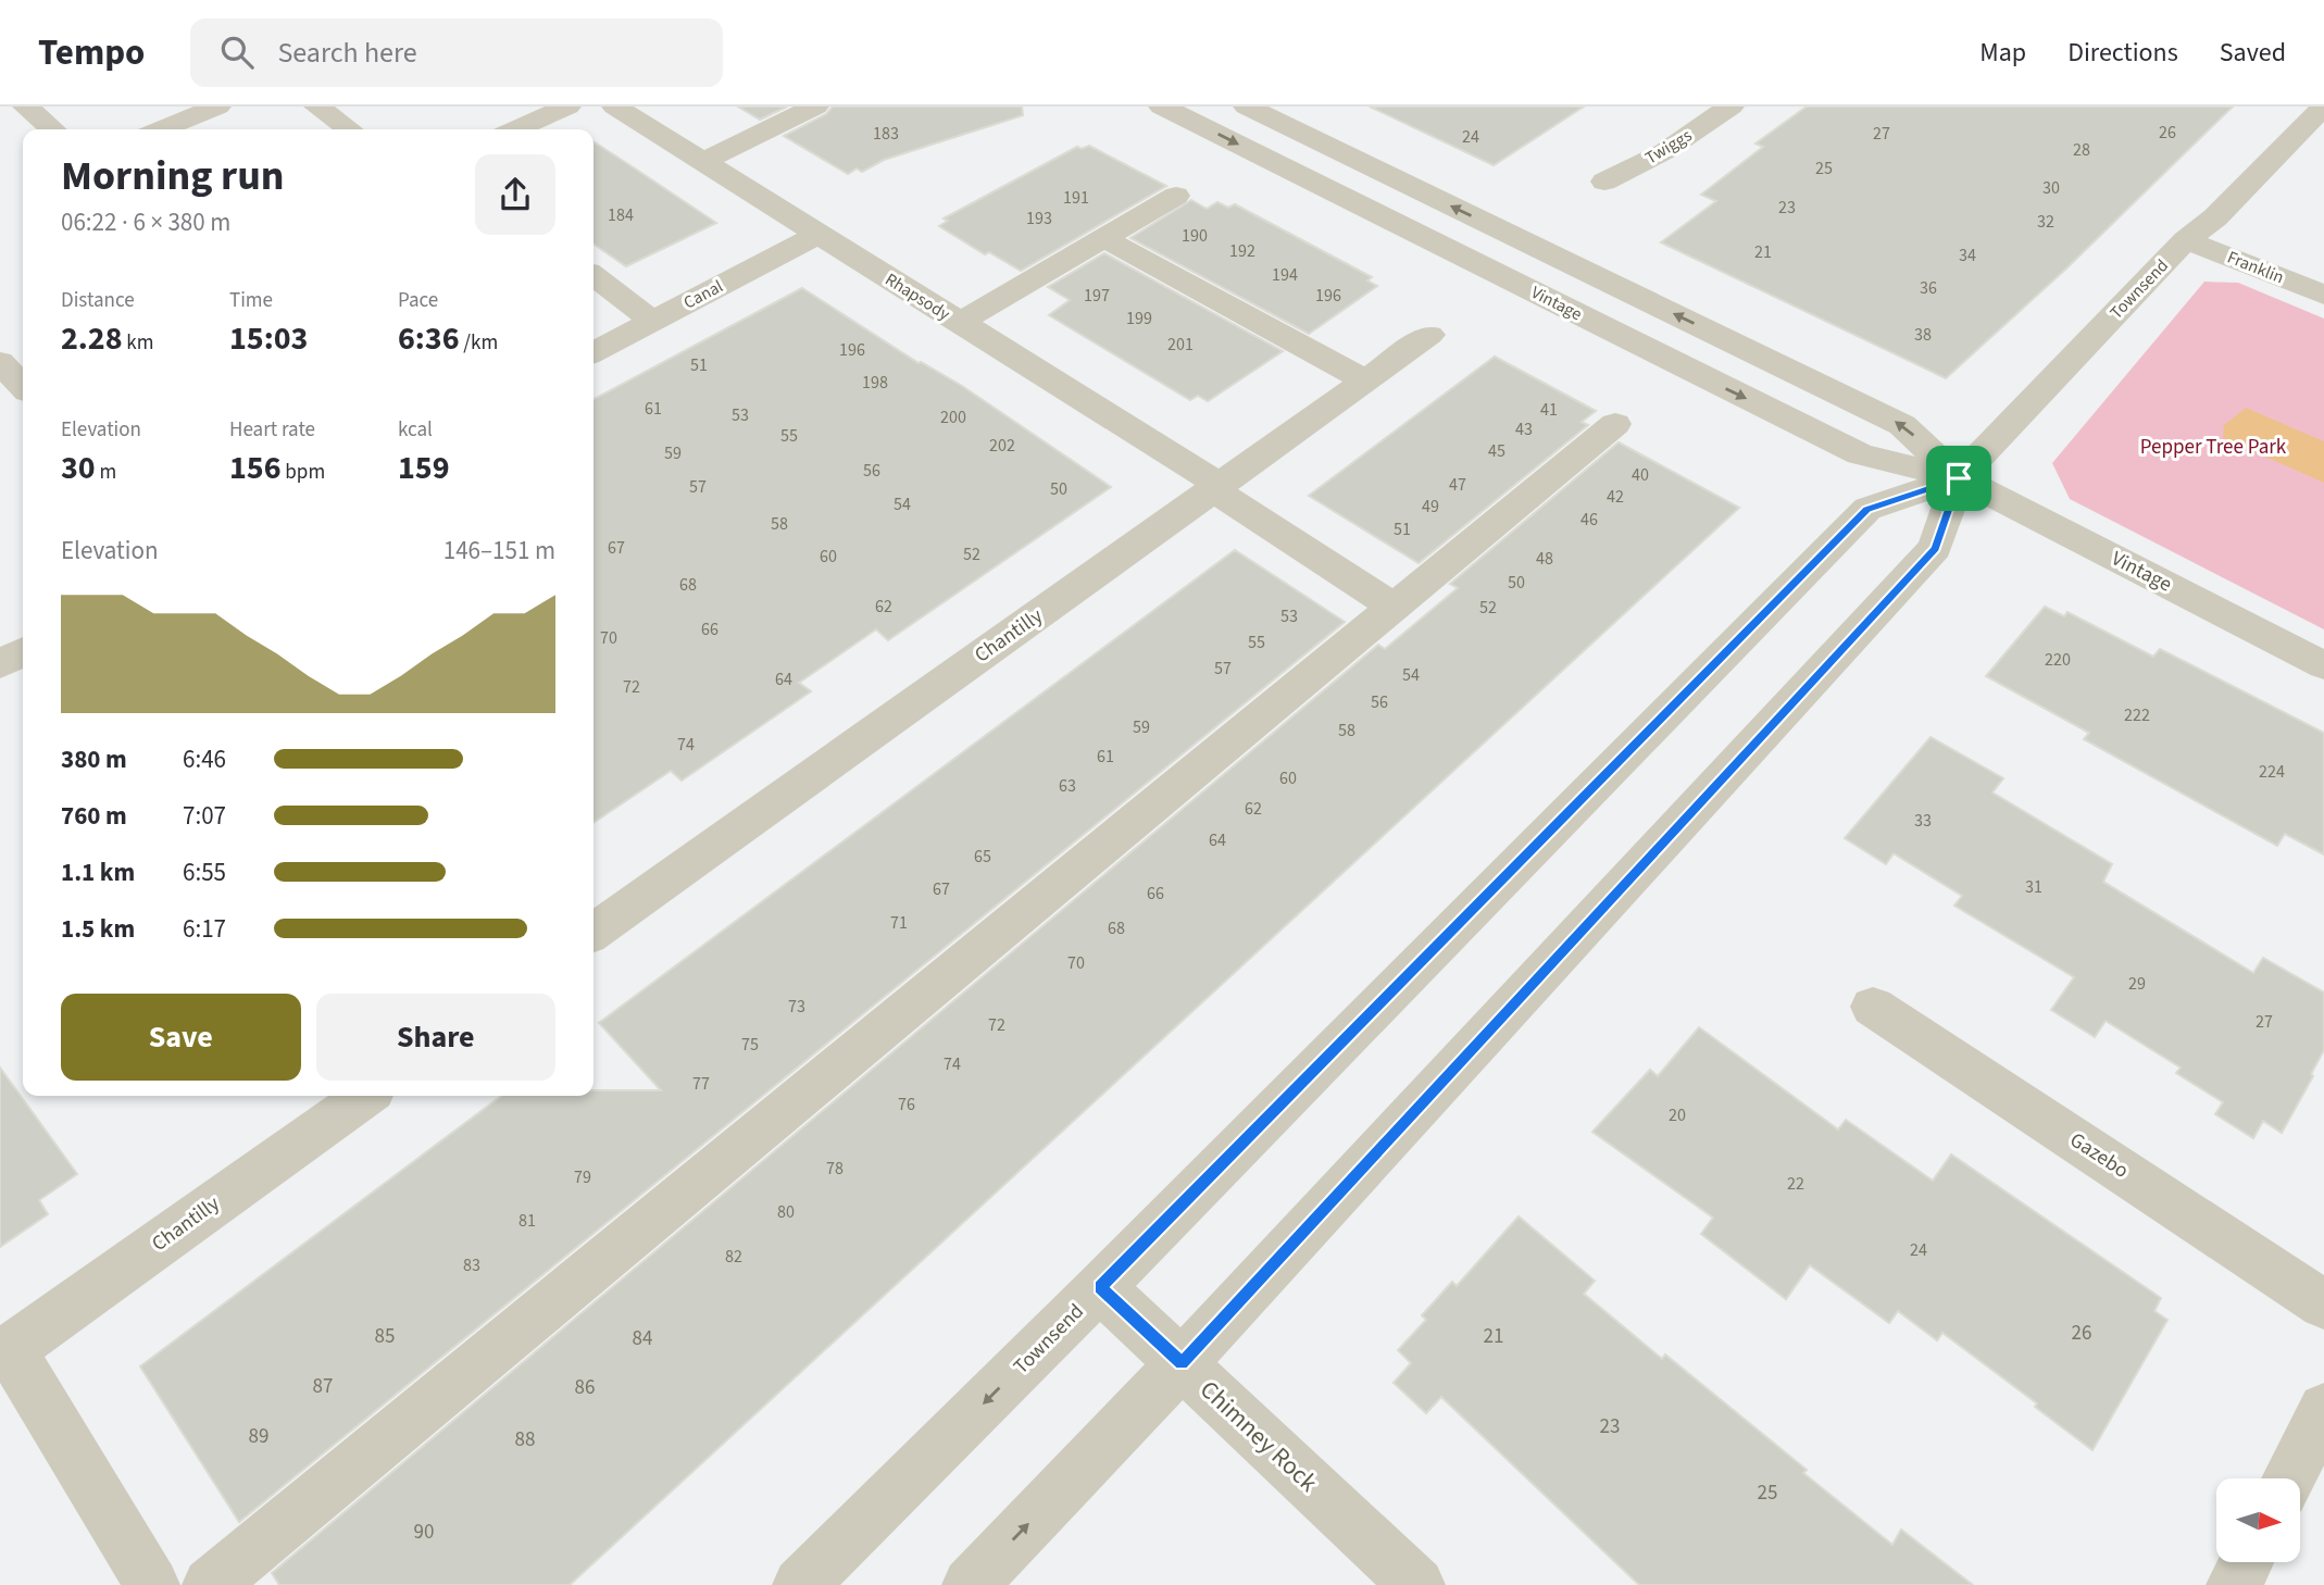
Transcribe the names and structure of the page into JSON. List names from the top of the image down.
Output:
{
  "streets": {
    "street": [
      "Twiggs",
      "Franklin",
      "Townsend",
      "Canal",
      "Rhapsody",
      "Vintage",
      "Chantilly",
      "Gazebo",
      "Chimney Rock"
    ]
  },
  "crossings": [
    ["Franklin", "Townsend"],
    ["Townsend", "Vintage"],
    ["Townsend", "Chimney Rock"],
    ["Canal", "Rhapsody"],
    ["Rhapsody", "Chantilly"]
  ],
  "parks": ["Pepper Tree Park"],
  "house_numbers": [
    "26",
    "183",
    "27",
    "24",
    "28",
    "25",
    "30",
    "191",
    "23",
    "184",
    "193",
    "32",
    "190",
    "192",
    "21",
    "34",
    "194",
    "36",
    "197",
    "196",
    "199",
    "38",
    "201",
    "196",
    "51",
    "198",
    "61",
    "41",
    "53",
    "200",
    "43",
    "55",
    "202",
    "45",
    "59",
    "56",
    "40",
    "47",
    "57",
    "50",
    "42",
    "54",
    "49",
    "46",
    "58",
    "51",
    "67",
    "52",
    "60",
    "48",
    "50",
    "68",
    "62",
    "52",
    "53",
    "66",
    "70",
    "55",
    "220",
    "57",
    "54",
    "64",
    "72",
    "56",
    "222",
    "59",
    "58",
    "74",
    "61",
    "224",
    "60",
    "63",
    "62",
    "33",
    "64",
    "65",
    "31",
    "67",
    "66",
    "71",
    "68",
    "70",
    "29",
    "73",
    "27",
    "72",
    "75",
    "74",
    "77",
    "76",
    "20",
    "78",
    "79",
    "22",
    "80",
    "81",
    "24",
    "82",
    "83",
    "26",
    "85",
    "21",
    "84",
    "87",
    "86",
    "23",
    "89",
    "88",
    "25",
    "90"
  ],
  "north": "right",
  "page": {
    "header": "Tempo",
    "search": "Search here",
    "nav": ["Map", "Directions", "Saved"],
    "heading": ["Morning run", "06:22 · 6 × 380 m"],
    "stats": [
      ["Distance", "2.28 km"],
      ["Time", "15:03"],
      ["Pace", "6:36 /km"],
      ["Elevation", "30 m"],
      ["Heart rate", "156 bpm"],
      ["kcal", "159"]
    ],
    "chart": ["Elevation", "146–151 m"],
    "list": [
      {
        "name": "380 m",
        "note": "6:46"
      },
      {
        "name": "760 m",
        "note": "7:07"
      },
      {
        "name": "1.1 km",
        "note": "6:55"
      },
      {
        "name": "1.5 km",
        "note": "6:17"
      }
    ],
    "buttons": ["Save", "Share"]
  }
}
